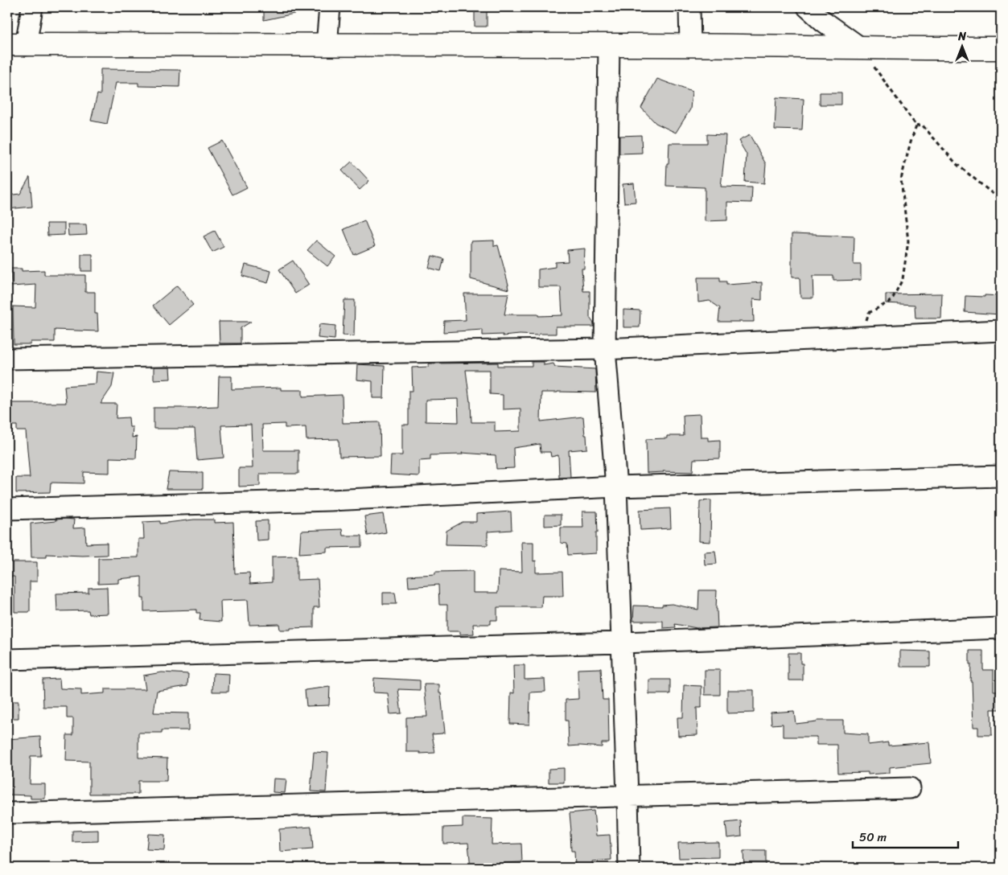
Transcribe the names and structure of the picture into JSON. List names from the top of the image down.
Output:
{
  "scale_bar": "50 m",
  "north": "top"
}
